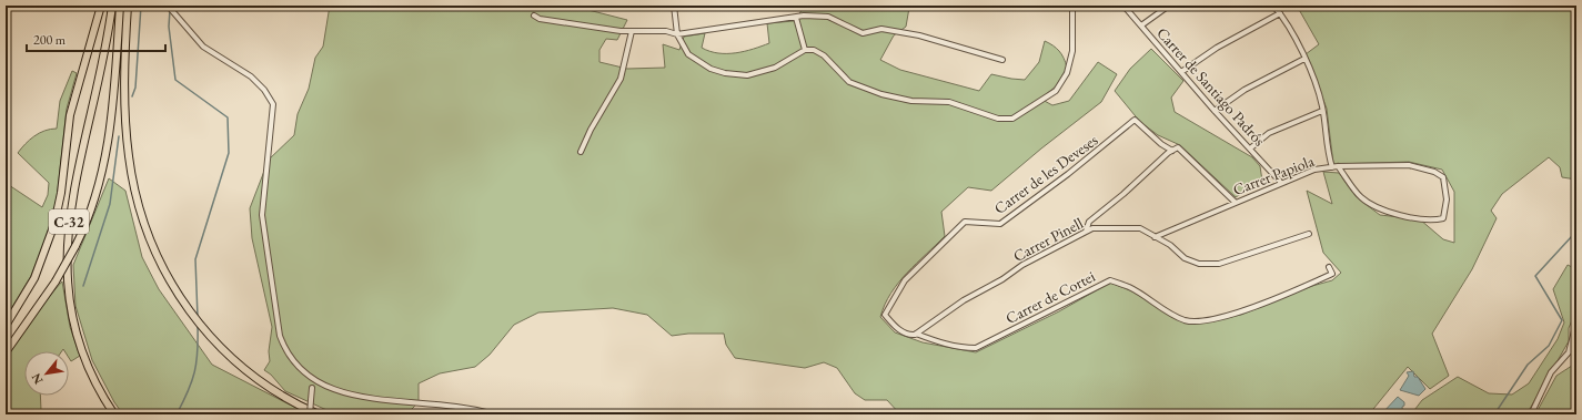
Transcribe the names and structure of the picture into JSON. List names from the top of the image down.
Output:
{
  "streets": {
    "highway": ["C-32"],
    "street": [
      "Carrer de Santiago Padrós",
      "Carrer de les Deveses",
      "Carrer Papiola",
      "Carrer Pinell",
      "Carrer de Cortei"
    ]
  },
  "crossings": [
    ["Carrer de Santiago Padrós", "Carrer Papiola"],
    ["Carrer de les Deveses", "Carrer Pinell"],
    ["Carrer Papiola", "Carrer Pinell"],
    ["Carrer Pinell", "Carrer de Cortei"]
  ],
  "scale_bar": "200 m",
  "north": "bottom left"
}
